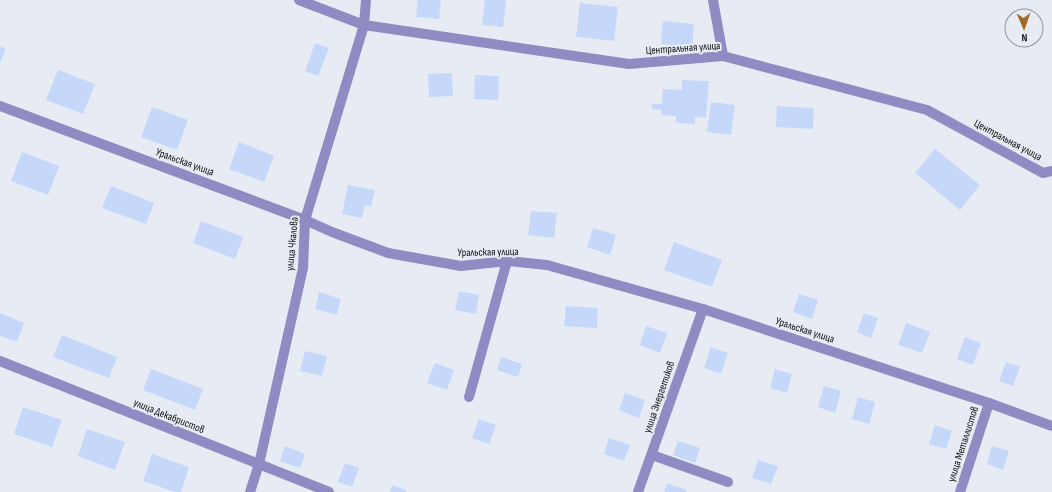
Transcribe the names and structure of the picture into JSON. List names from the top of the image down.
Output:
{
  "streets": {
    "street": [
      "Центральная улица",
      "Уральская улица",
      "улица Чкалова",
      "улица Энергетиков",
      "улица Декабристов",
      "улица Металлистов"
    ]
  },
  "crossings": [
    ["Центральная улица", "улица Чкалова"],
    ["Уральская улица", "улица Чкалова"],
    ["Уральская улица", "улица Энергетиков"],
    ["Уральская улица", "улица Металлистов"],
    ["улица Чкалова", "улица Декабристов"]
  ],
  "north": "bottom"
}
